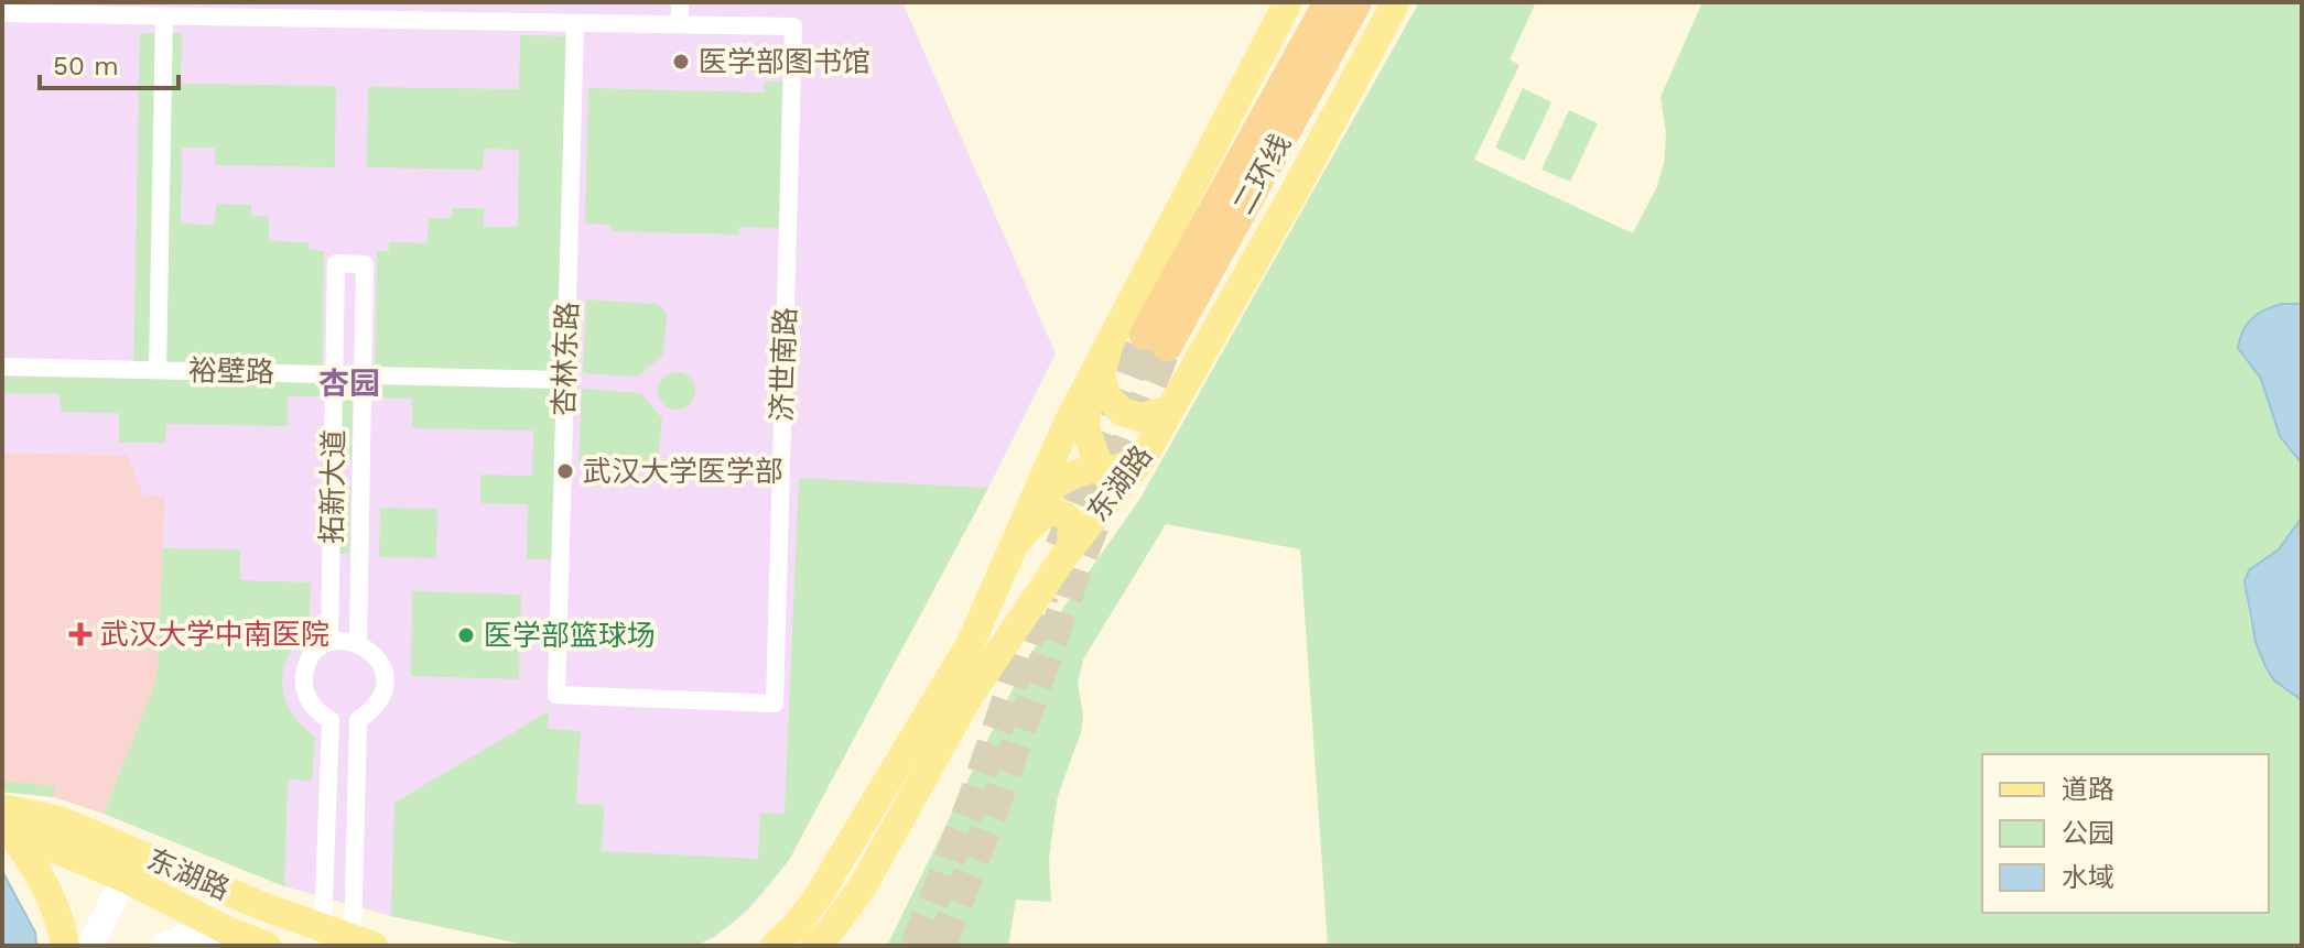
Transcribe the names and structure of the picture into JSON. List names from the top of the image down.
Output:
{
  "streets": {
    "highway": ["二环线"],
    "main road": ["东湖路"],
    "street": [
      "杏林东路",
      "济世南路",
      "裕壁路",
      "拓新大道"
    ]
  },
  "crossings": [
    ["杏林东路", "济世南路"],
    ["杏林东路", "裕壁路"],
    ["裕壁路", "拓新大道"]
  ],
  "districts": ["杏园"],
  "places": {
    "other": ["医学部图书馆", "武汉大学医学部", "医学部篮球场"],
    "health": ["武汉大学中南医院"]
  },
  "legend": ["道路", "公园", "水域"],
  "scale_bar": "50 m"
}
